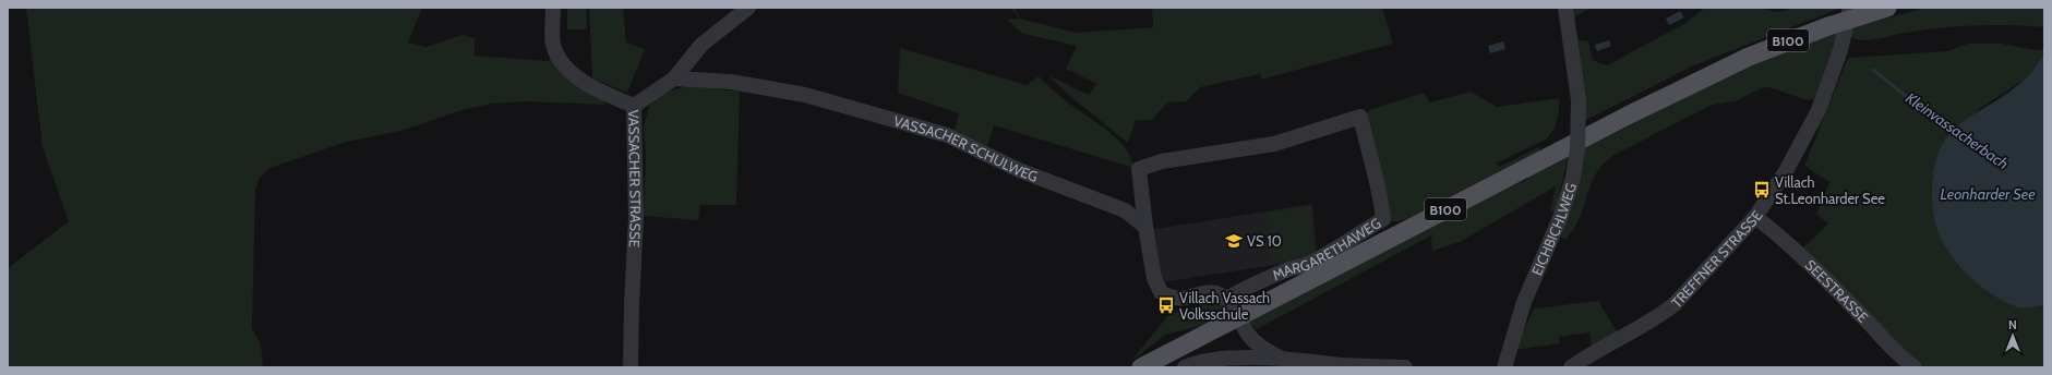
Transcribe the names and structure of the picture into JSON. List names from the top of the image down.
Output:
{
  "streets": {
    "main road": ["B100"],
    "street": [
      "VASSACHER SCHULWEG",
      "VASSACHER STRASSE",
      "EICHBICHLWEG",
      "MARGARETHAWEG",
      "TREFFNER STRASSE",
      "SEESTRASSE"
    ]
  },
  "crossings": [
    ["B100", "TREFFNER STRASSE"],
    ["VASSACHER SCHULWEG", "MARGARETHAWEG"],
    ["TREFFNER STRASSE", "SEESTRASSE"]
  ],
  "water": ["Kleinvassacherbach", "Leonharder See"],
  "places": {
    "bus stop": ["Villach St.Leonharder See", "Villach Vassach Volksschule"],
    "school or university": ["VS 10"]
  },
  "north": "top"
}
